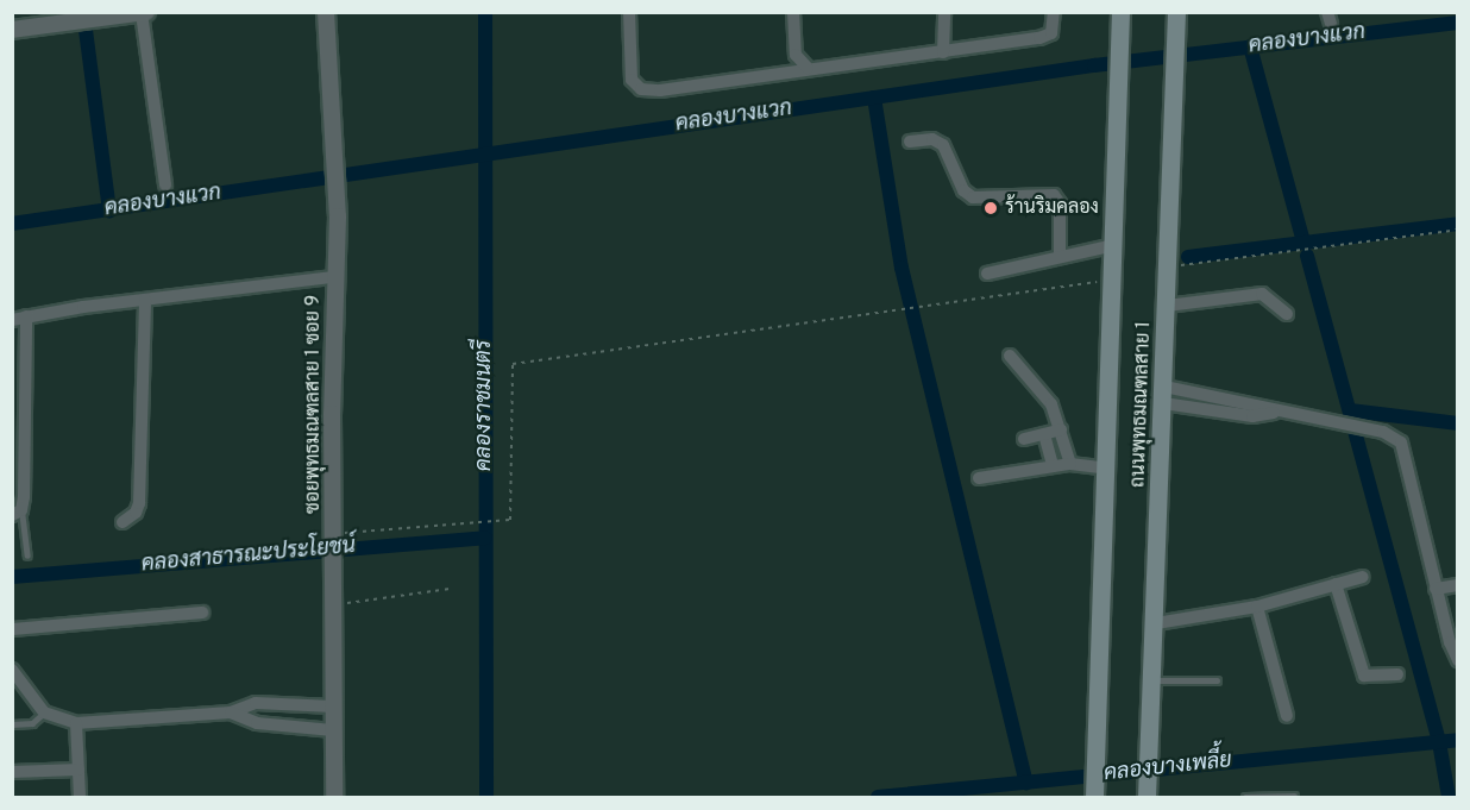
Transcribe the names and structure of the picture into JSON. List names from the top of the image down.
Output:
{
  "streets": {
    "main road": ["ถนนพุทธมณฑลสาย 1"],
    "street": ["ซอยพุทธมณฑลสาย 1 ซอย 9"]
  },
  "water": [
    "คลองบางแวก",
    "คลองราชมนตรี",
    "คลองสาธารณะประโยชน์",
    "คลองบางเพลี้ย"
  ],
  "places": ["ร้านริมคลอง"]
}
